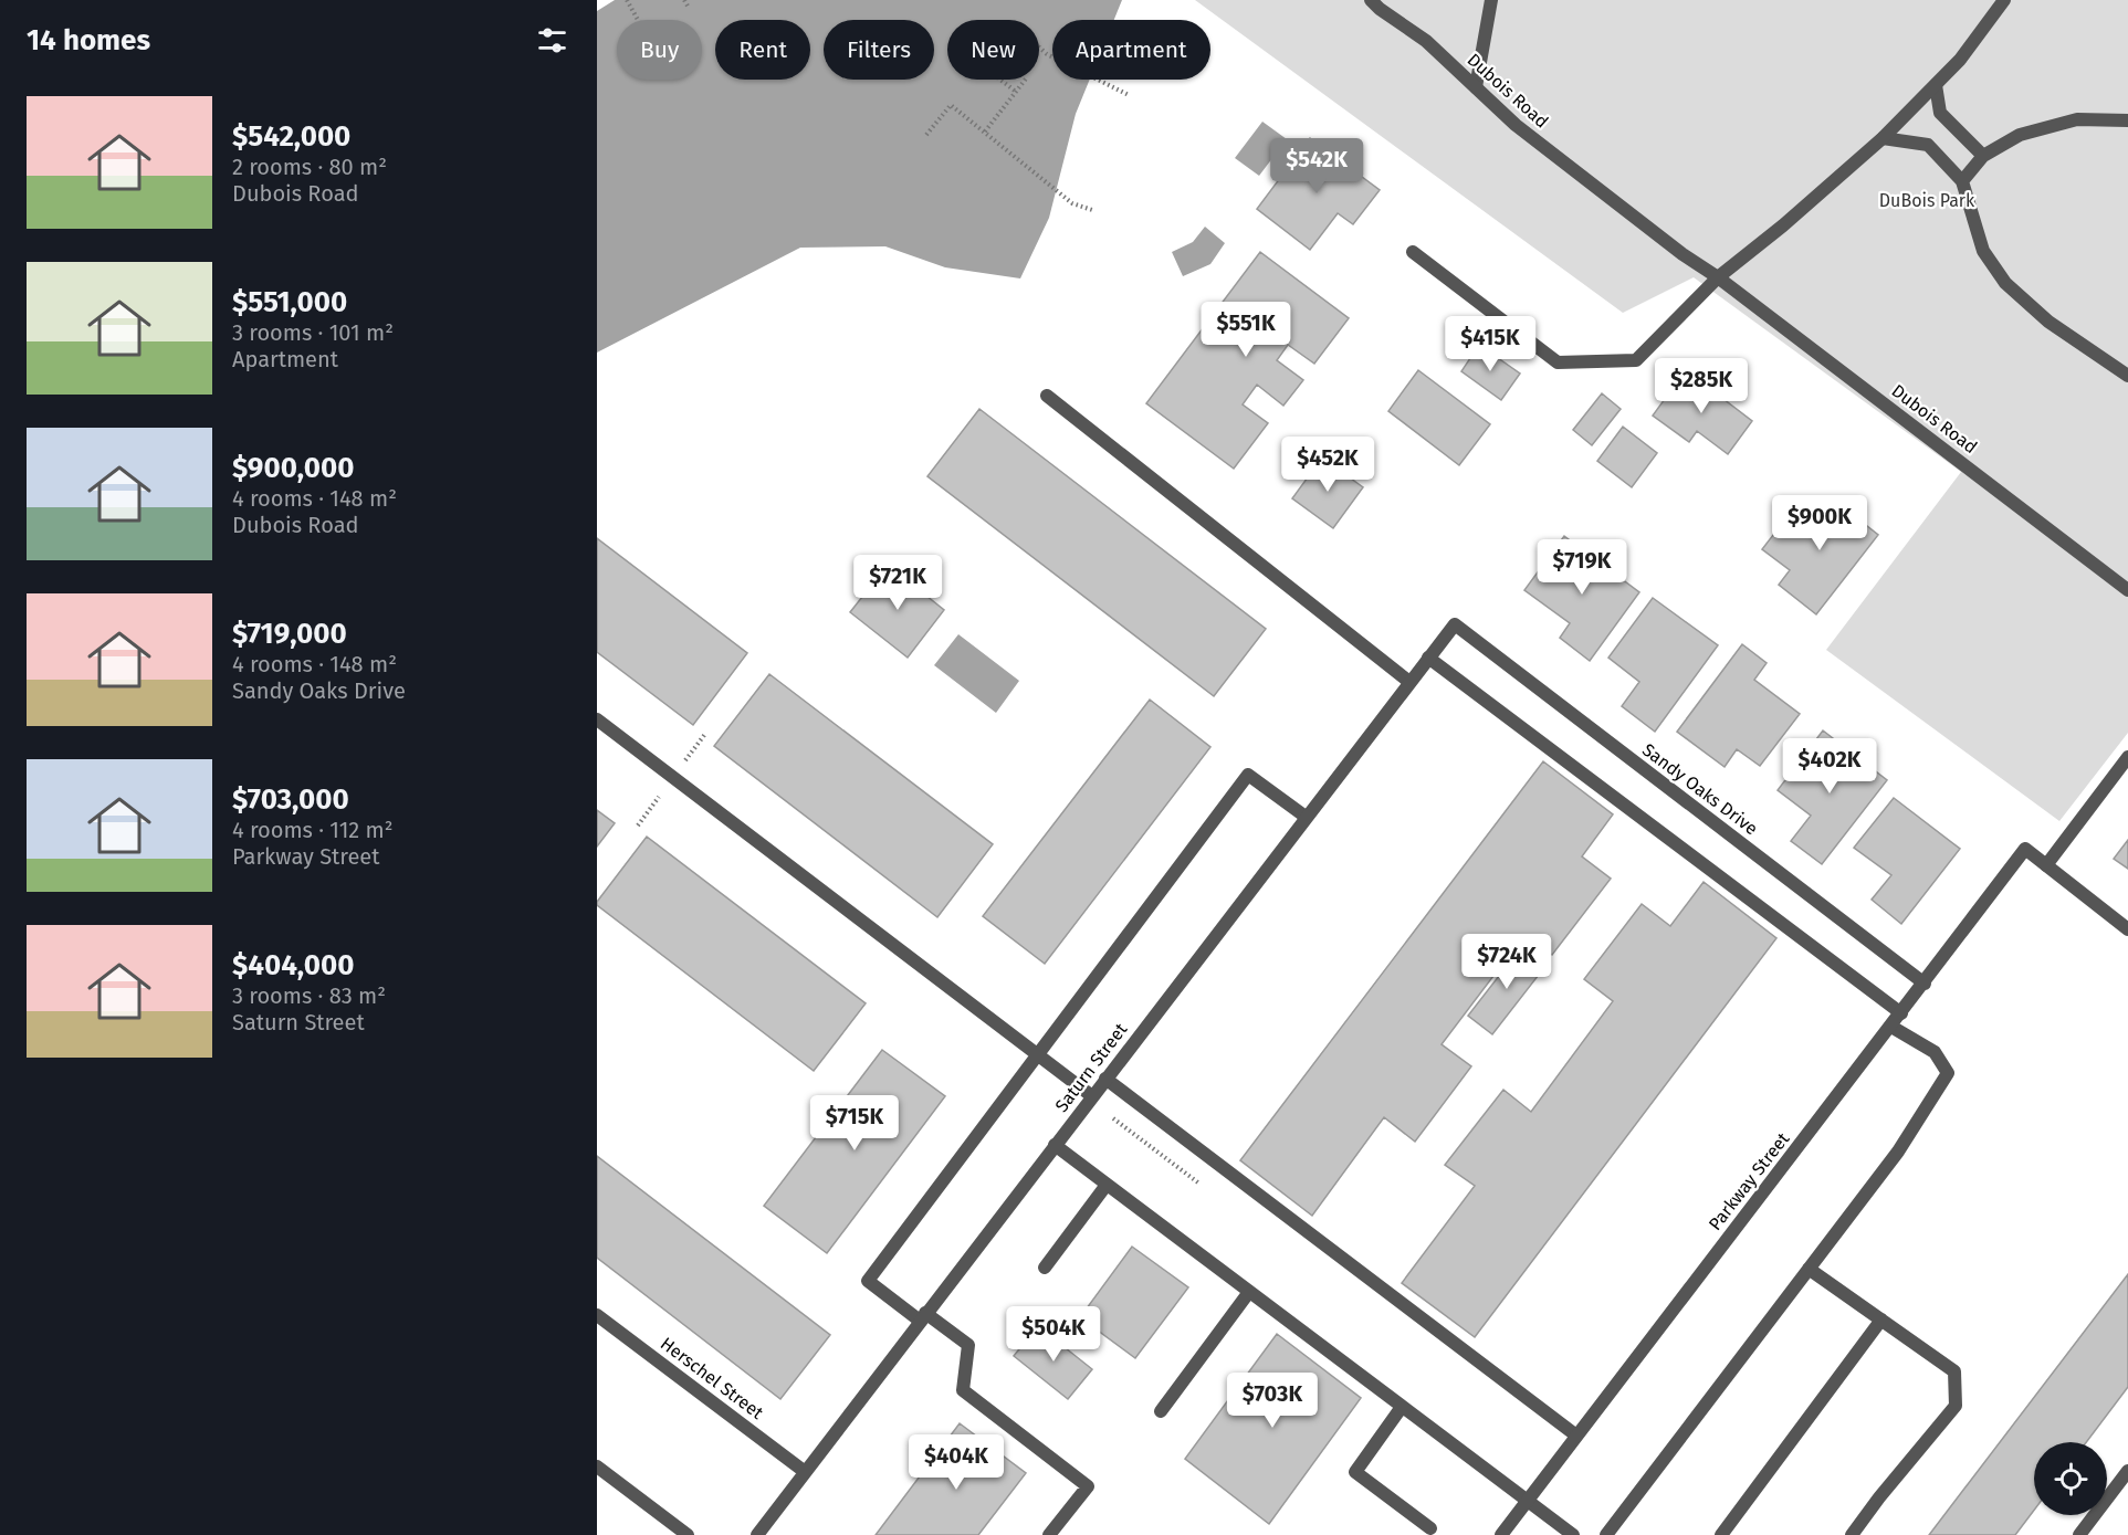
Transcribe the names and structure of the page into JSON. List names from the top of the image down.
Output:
{
  "streets": {
    "street": [
      "Dubois Road",
      "Sandy Oaks Drive",
      "Saturn Street",
      "Parkway Street",
      "Herschel Street"
    ]
  },
  "crossings": [
    ["Sandy Oaks Drive", "Saturn Street"],
    ["Sandy Oaks Drive", "Parkway Street"],
    ["Saturn Street", "Herschel Street"]
  ],
  "parks": ["DuBois Park"],
  "page": {
    "heading": "14 homes",
    "chip": [
      "Buy",
      "Rent",
      "Filters",
      "New",
      "Apartment"
    ],
    "list": [
      {
        "name": "$542,000",
        "note": "2 rooms · 80 m² · Dubois Road"
      },
      {
        "name": "$551,000",
        "note": "3 rooms · 101 m² · Apartment"
      },
      {
        "name": "$900,000",
        "note": "4 rooms · 148 m² · Dubois Road"
      },
      {
        "name": "$719,000",
        "note": "4 rooms · 148 m² · Sandy Oaks Drive"
      },
      {
        "name": "$703,000",
        "note": "4 rooms · 112 m² · Parkway Street"
      },
      {
        "name": "$404,000",
        "note": "3 rooms · 83 m² · Saturn Street"
      }
    ],
    "price": [
      "$542K",
      "$551K",
      "$415K",
      "$285K",
      "$452K",
      "$900K",
      "$719K",
      "$721K",
      "$402K",
      "$724K",
      "$715K",
      "$504K",
      "$703K",
      "$404K"
    ]
  }
}
